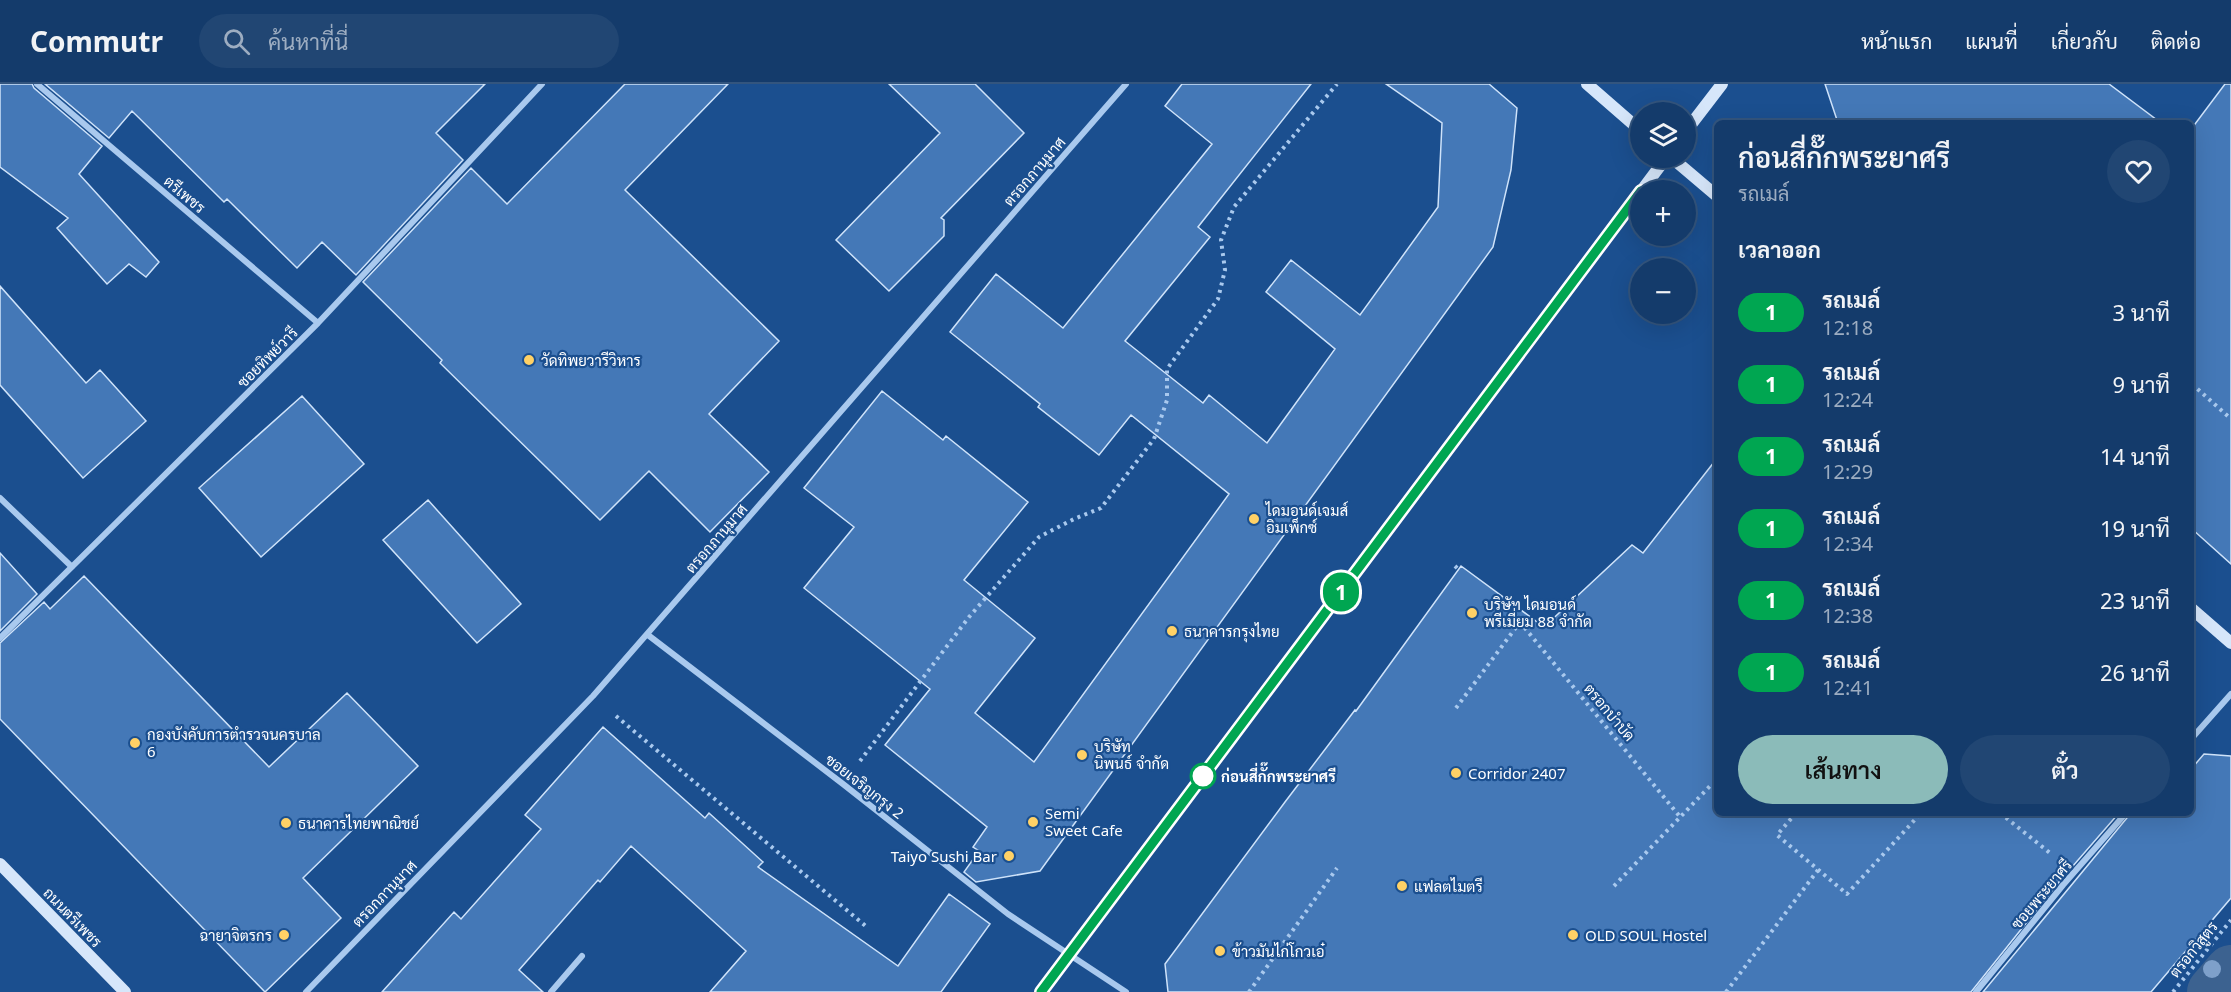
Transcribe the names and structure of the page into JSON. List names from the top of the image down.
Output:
{
  "streets": {
    "main road": ["ถนนตรีเพชร"],
    "street": [
      "ตรอกภานุมาศ",
      "ตรีเพชร",
      "ซอยทิพย์วารี",
      "ซอยเจริญกรุง 2",
      "ซอยพระยาศรี"
    ],
    "path": ["ตรอกบำบัด", "ตรอกวิสูตร"]
  },
  "crossings": [
    ["ตรอกภานุมาศ", "ซอยเจริญกรุง 2"],
    ["ตรีเพชร", "ซอยทิพย์วารี"]
  ],
  "places": [
    "วัดทิพยวารีวิหาร",
    "ไดมอนด์เจมส์ อิมเพ็กซ์",
    "บริษัท ไดมอนด์ พรีเมี่ยม 88 จำกัด",
    "ธนาคารกรุงไทย",
    "กองบังคับการตำรวจนครบาล 6",
    "บริษัท นิพนธ์ จำกัด",
    "Corridor 2407",
    "ก่อนสี่กั๊กพระยาศรี",
    "Semi Sweet Cafe",
    "ธนาคารไทยพาณิชย์",
    "Taiyo Sushi Bar",
    "แฟลตไมตรี",
    "ฉายาจิตรกร",
    "OLD SOUL Hostel",
    "ข้าวมันไก่โกวเอ๋"
  ],
  "lines": ["bus line 1"],
  "page": {
    "header": "Commutr",
    "search": "ค้นหาที่นี่",
    "nav": [
      "หน้าแรก",
      "แผนที่",
      "เกี่ยวกับ",
      "ติดต่อ"
    ],
    "on_map": "1",
    "map_buttons": ["+", "−"],
    "heading": [
      ["ก่อนสี่กั๊กพระยาศรี", "รถเมล์"],
      "เวลาออก"
    ],
    "list": [
      {
        "mark": "1",
        "name": "รถเมล์",
        "note": "12:18",
        "value": "3 นาที"
      },
      {
        "mark": "1",
        "name": "รถเมล์",
        "note": "12:24",
        "value": "9 นาที"
      },
      {
        "mark": "1",
        "name": "รถเมล์",
        "note": "12:29",
        "value": "14 นาที"
      },
      {
        "mark": "1",
        "name": "รถเมล์",
        "note": "12:34",
        "value": "19 นาที"
      },
      {
        "mark": "1",
        "name": "รถเมล์",
        "note": "12:38",
        "value": "23 นาที"
      },
      {
        "mark": "1",
        "name": "รถเมล์",
        "note": "12:41",
        "value": "26 นาที"
      }
    ],
    "buttons": ["เส้นทาง", "ตั๋ว"]
  }
}
